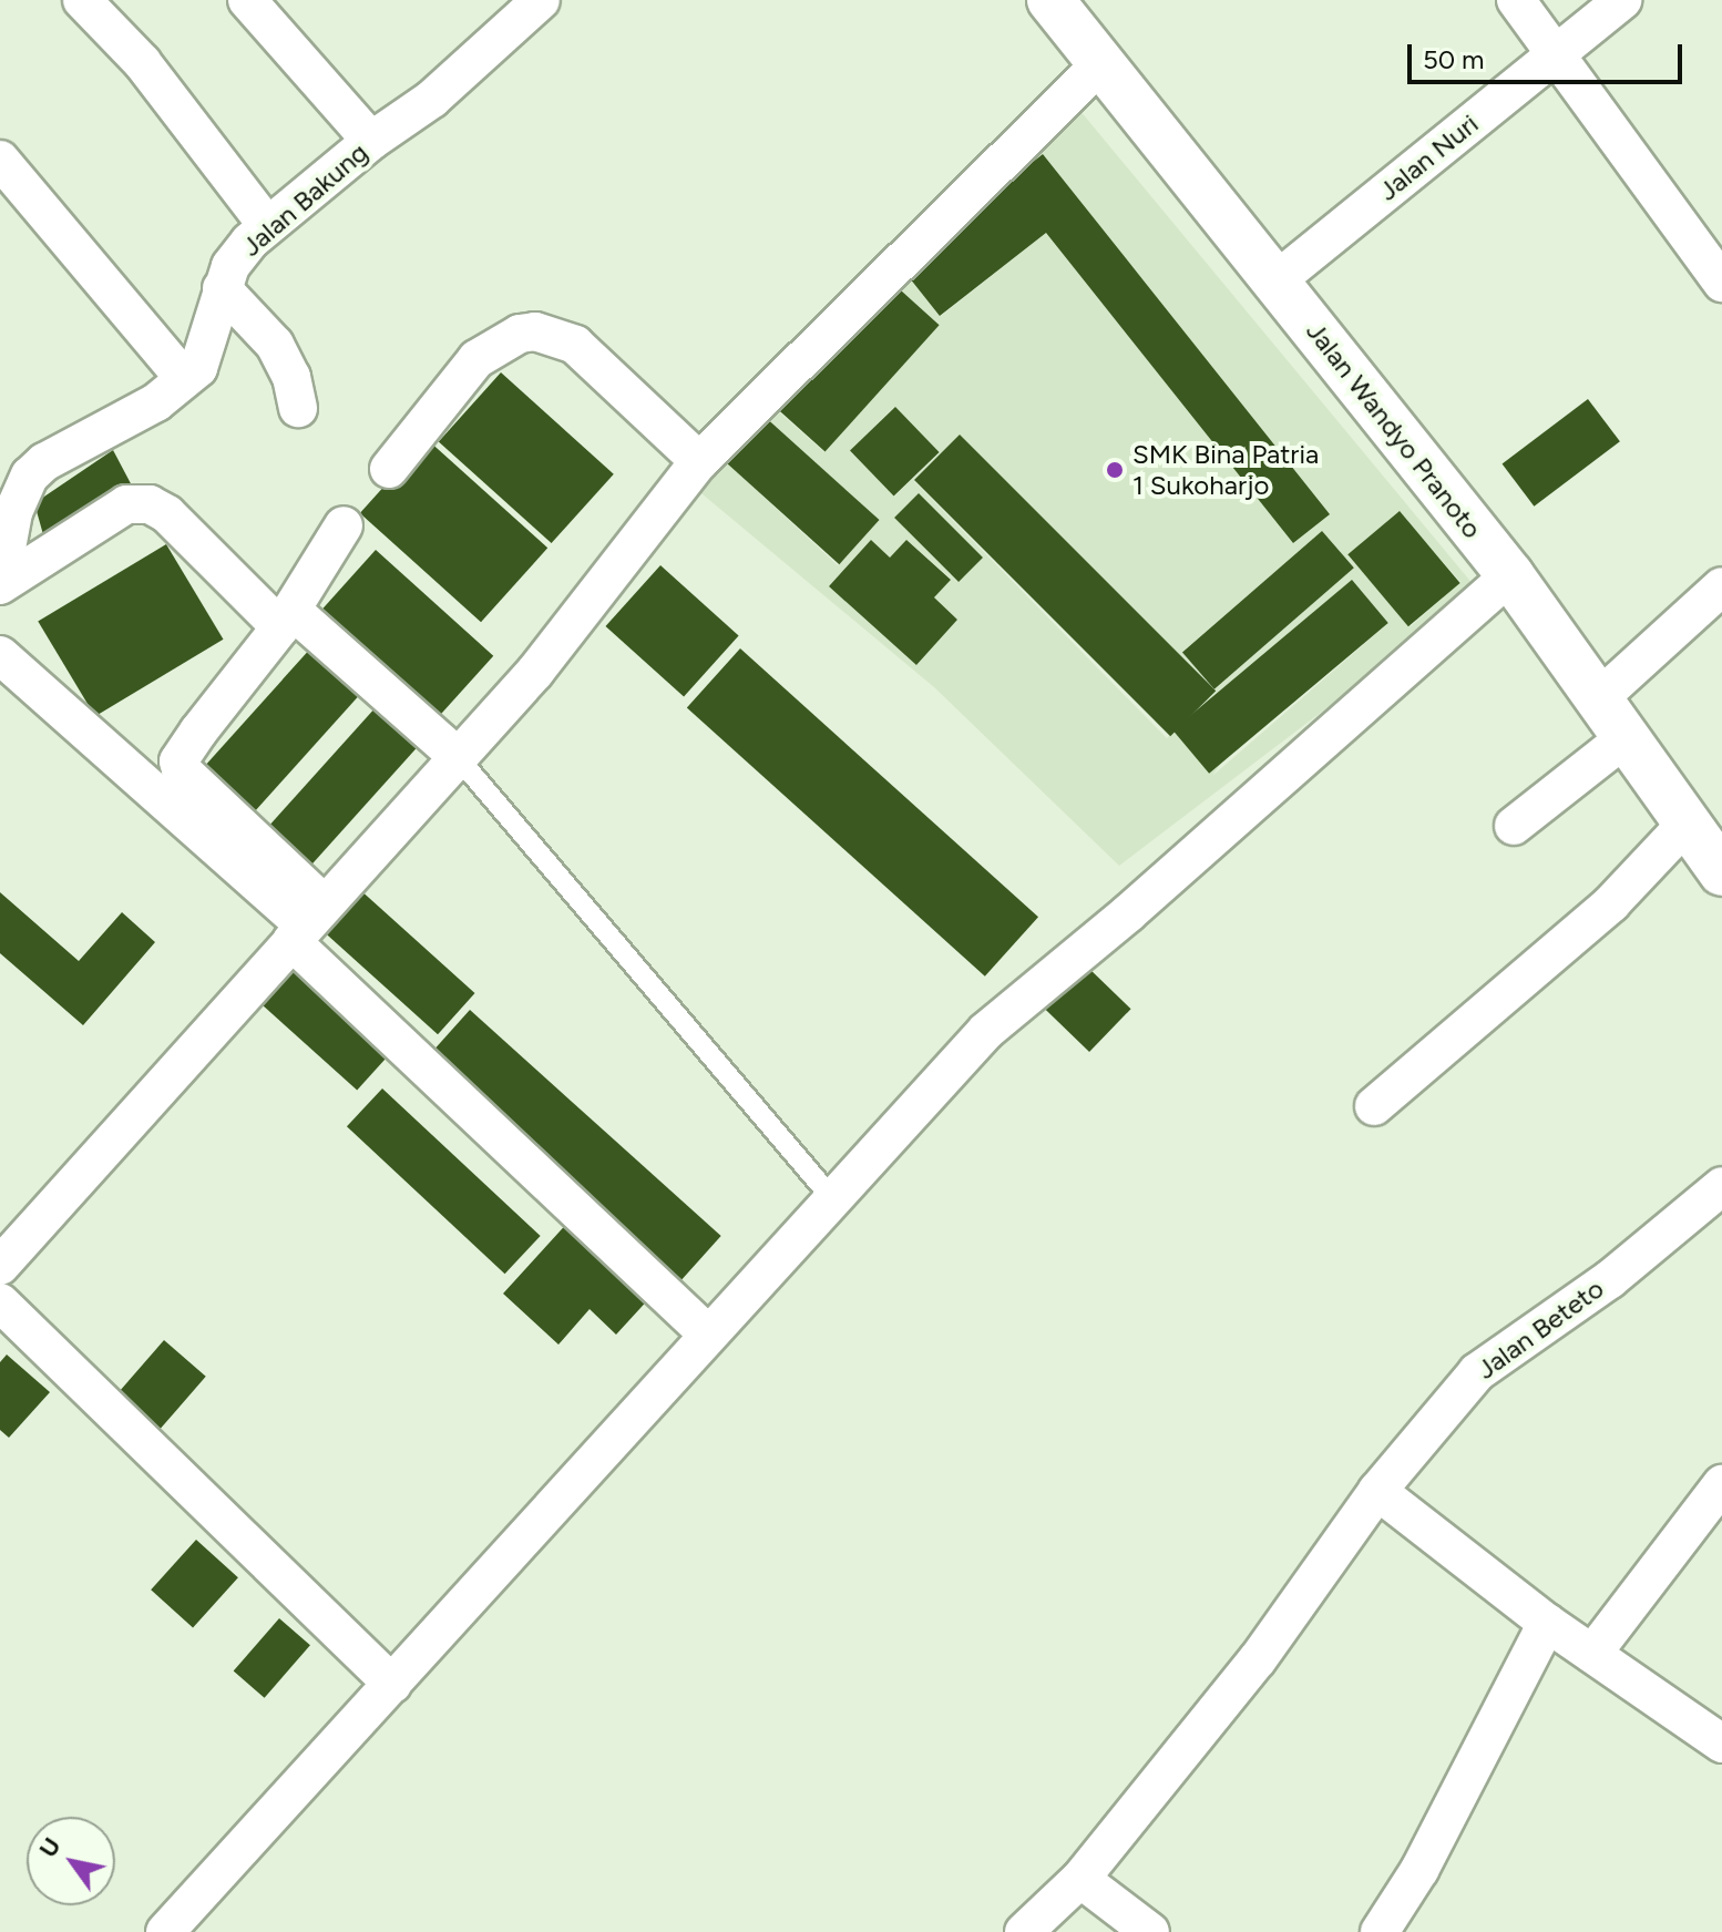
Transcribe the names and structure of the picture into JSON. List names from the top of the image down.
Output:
{
  "streets": {
    "street": [
      "Jalan Nuri",
      "Jalan Bakung",
      "Jalan Wandyo Pranoto",
      "Jalan Beteto"
    ]
  },
  "crossings": [
    ["Jalan Nuri", "Jalan Wandyo Pranoto"]
  ],
  "places": ["SMK Bina Patria 1 Sukoharjo"],
  "scale_bar": "50 m",
  "north": "top left"
}
